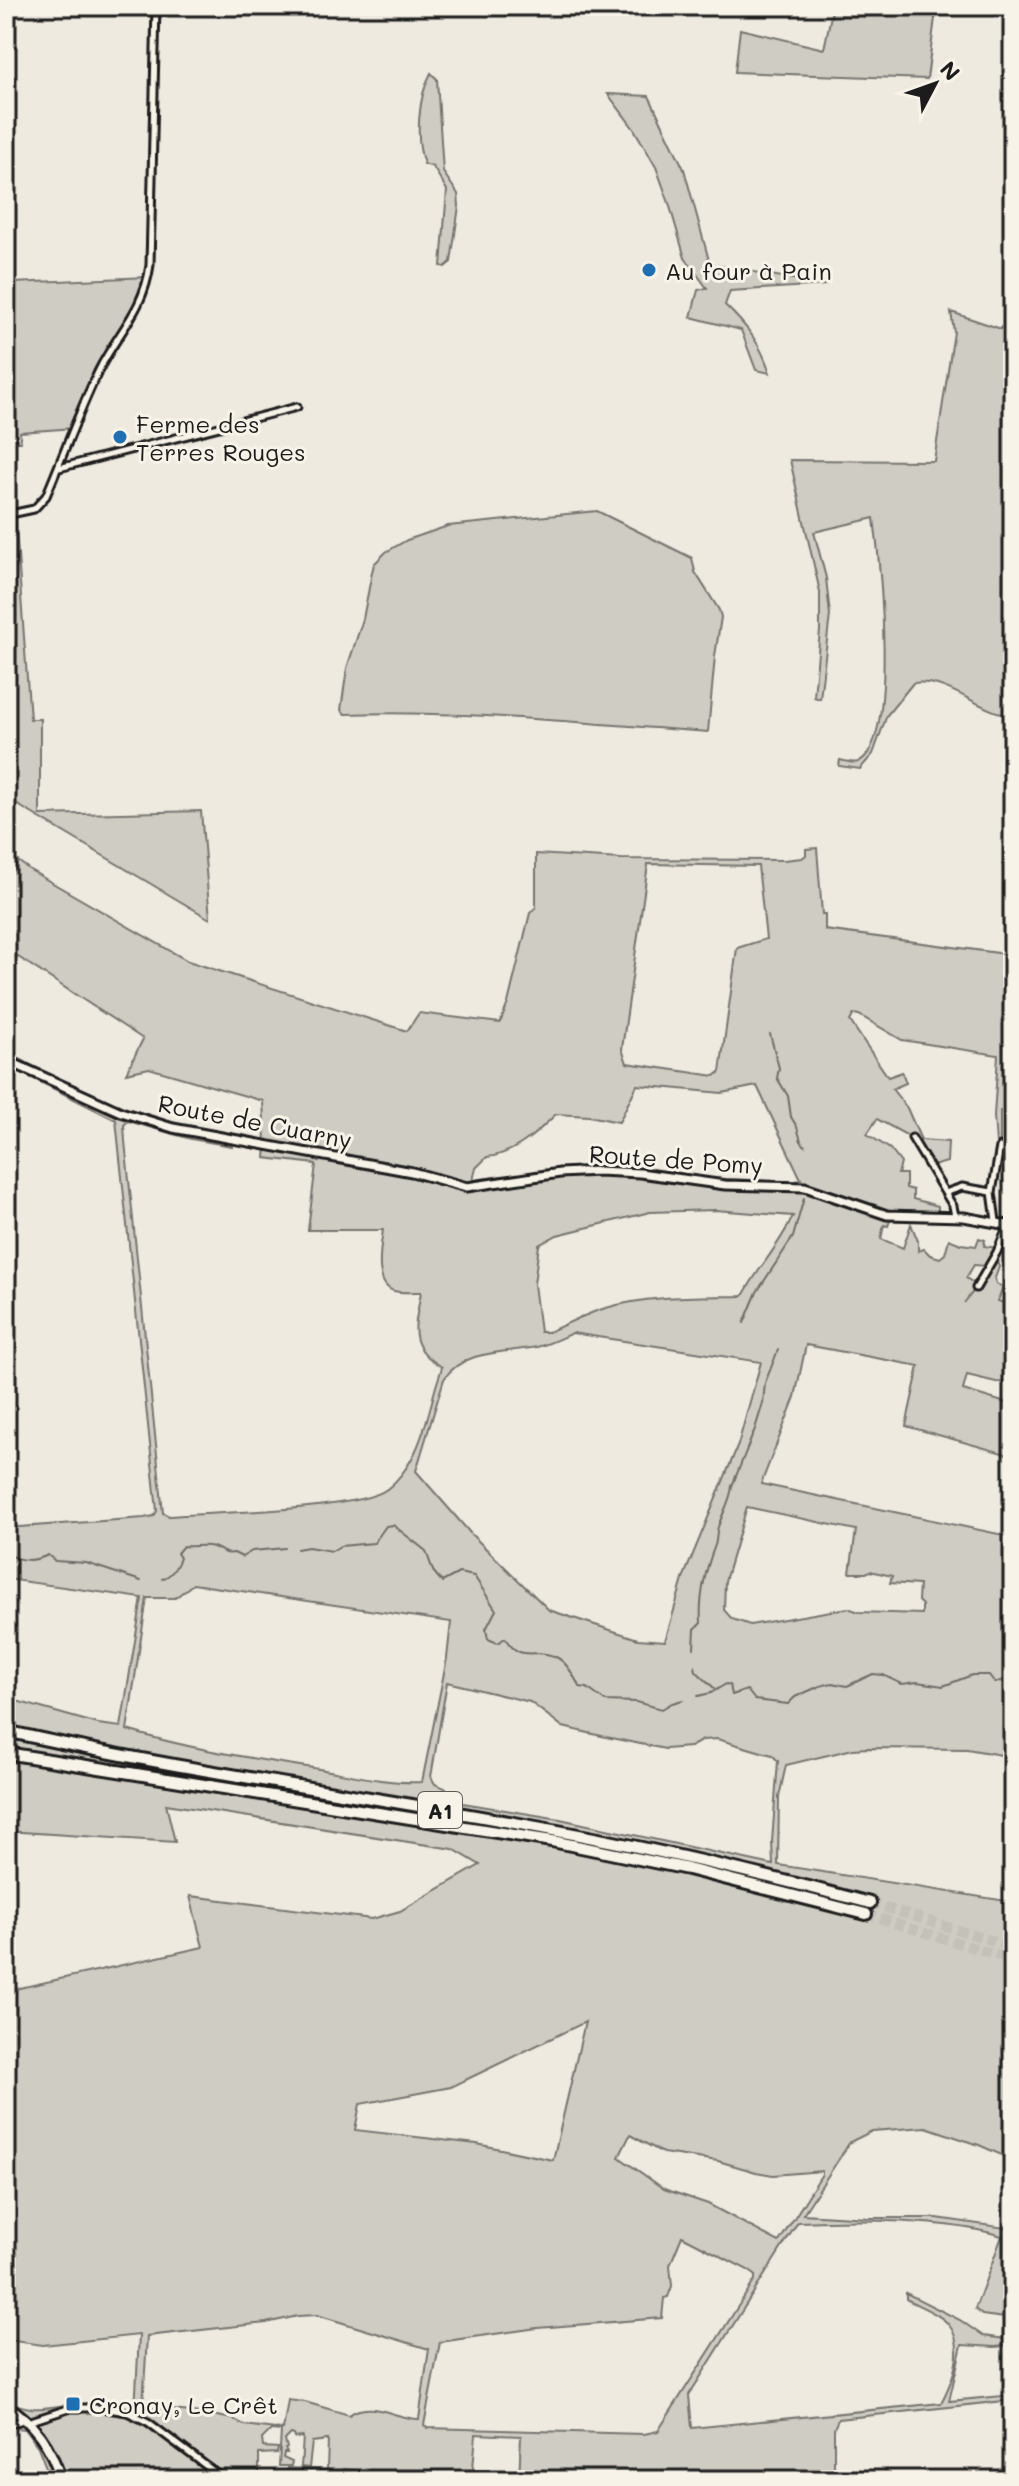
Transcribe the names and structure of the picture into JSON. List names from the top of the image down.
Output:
{
  "streets": {
    "highway": ["A1"],
    "street": ["Route de Cuarny", "Route de Pomy"]
  },
  "crossings": [
    ["Route de Cuarny", "Route de Pomy"]
  ],
  "places": {
    "other": ["Au four à Pain", "Ferme des Terres Rouges"],
    "transit": ["Cronay, Le Crêt"]
  },
  "north": "top right"
}
